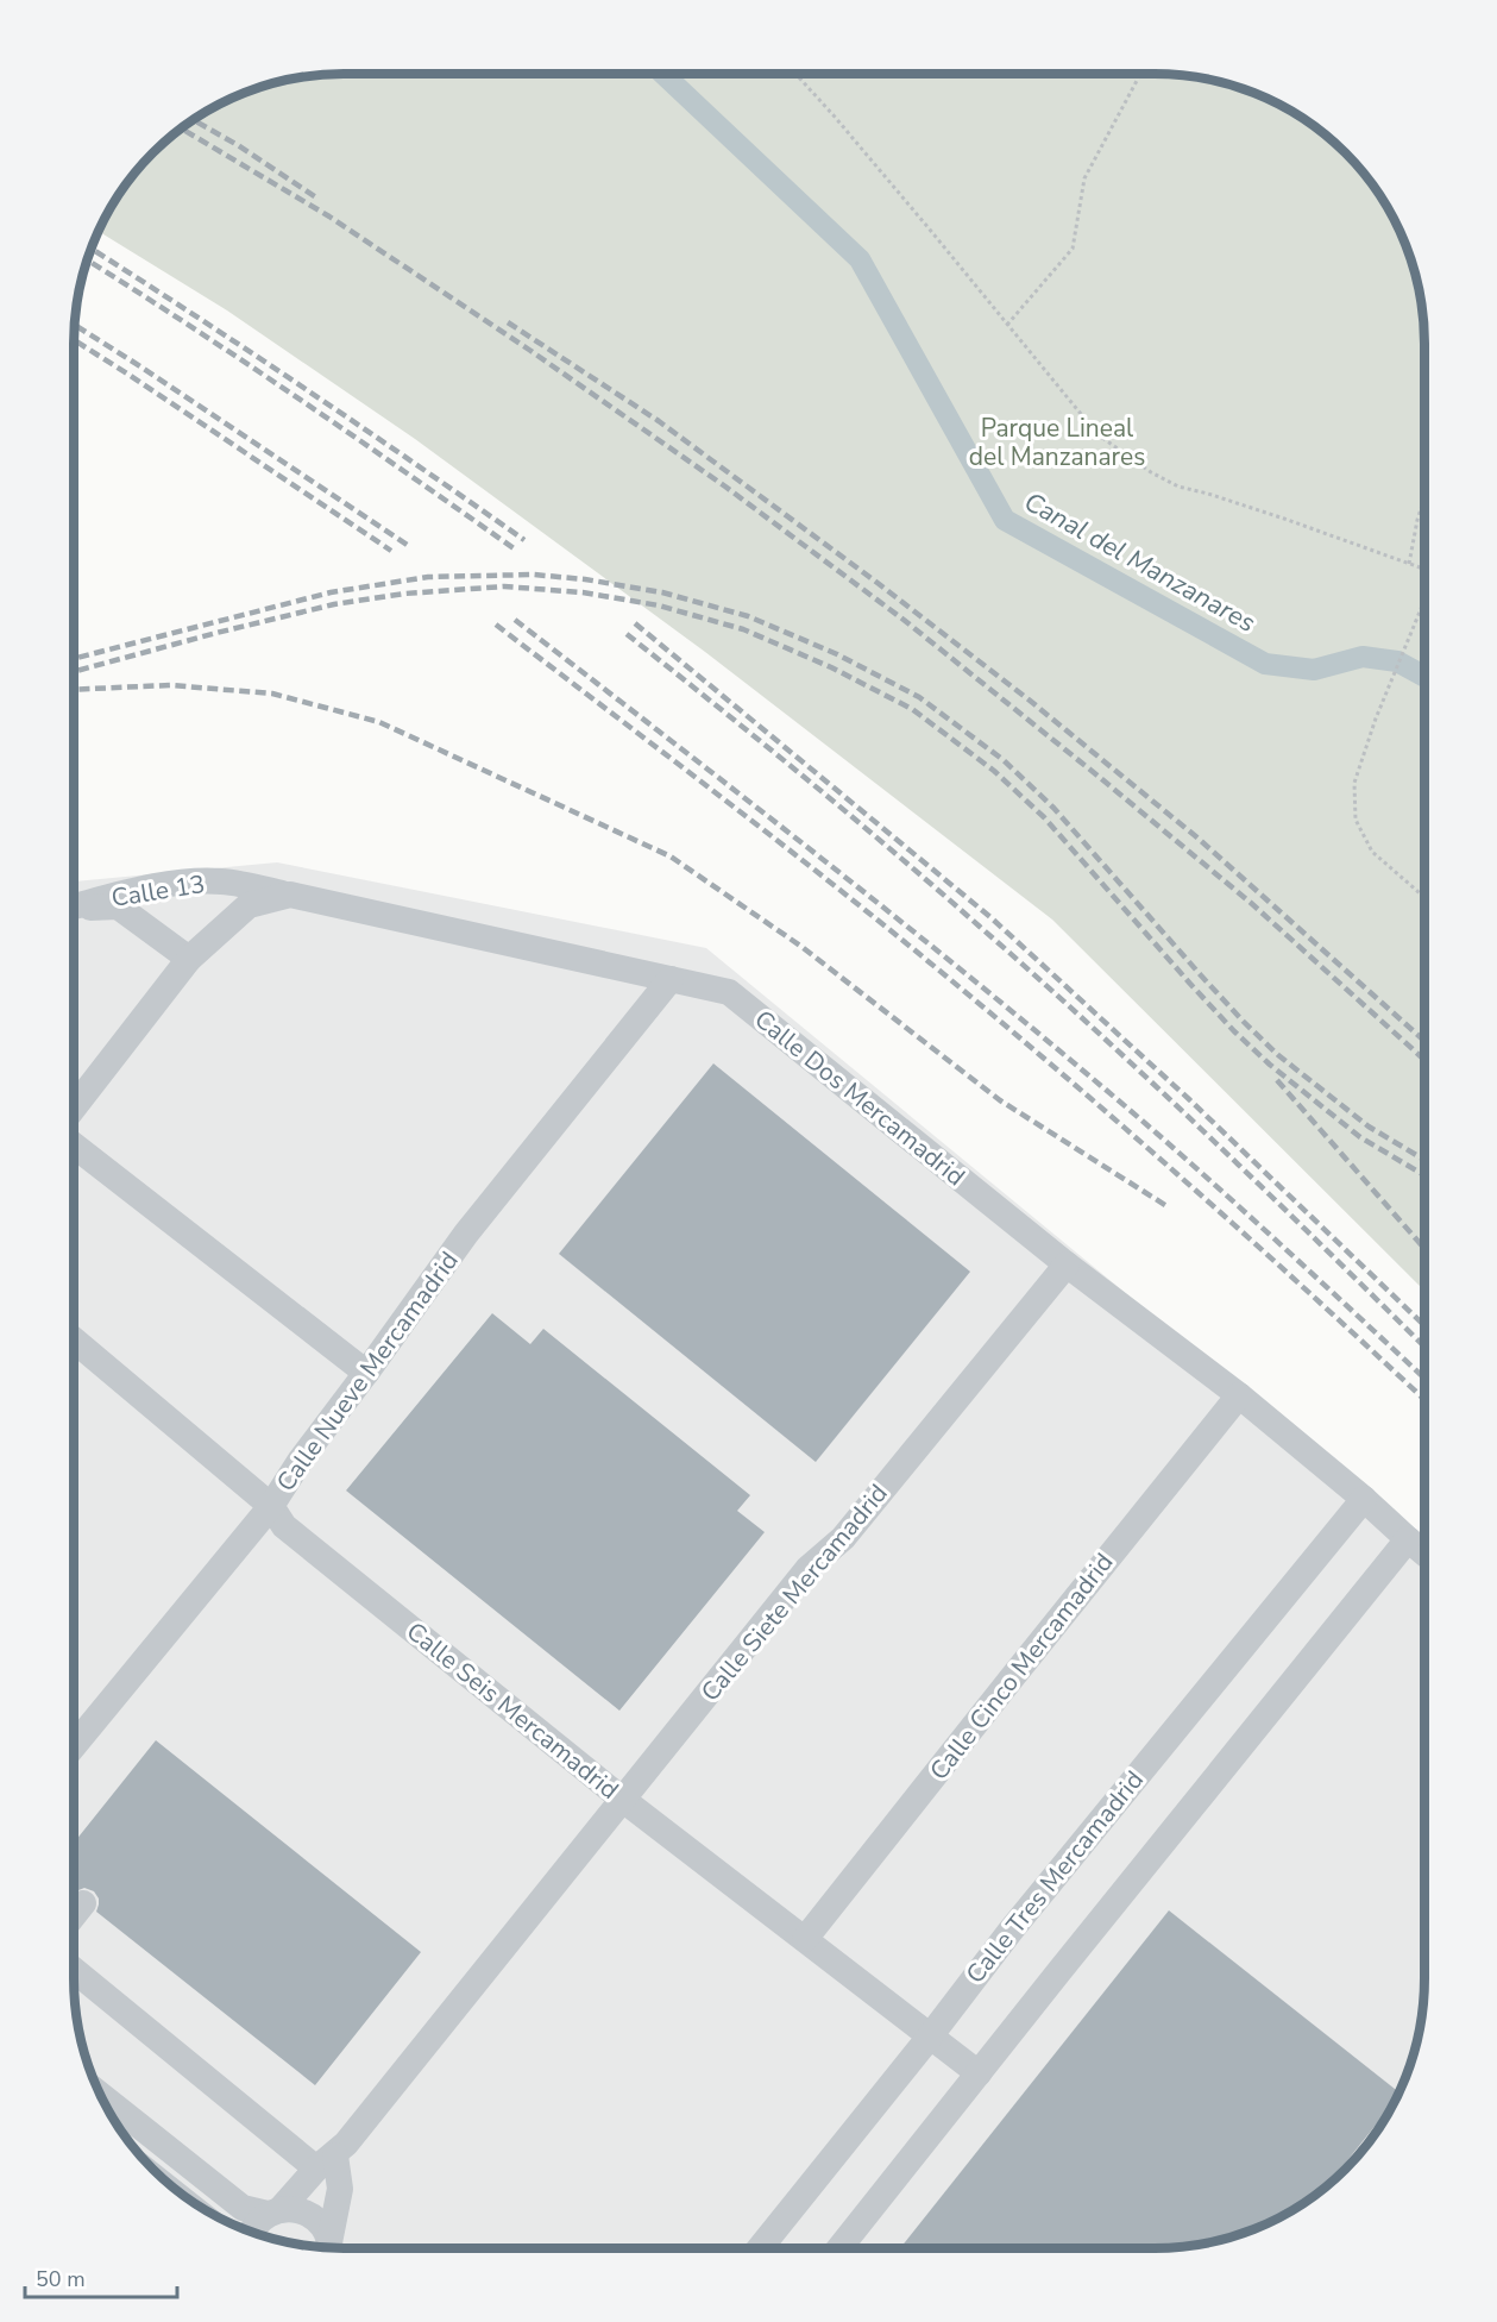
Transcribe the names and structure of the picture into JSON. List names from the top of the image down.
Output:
{
  "streets": {
    "lane": [
      "Calle 13",
      "Calle Dos Mercamadrid",
      "Calle Nueve Mercamadrid",
      "Calle Siete Mercamadrid",
      "Calle Cinco Mercamadrid",
      "Calle Seis Mercamadrid",
      "Calle Tres Mercamadrid"
    ]
  },
  "crossings": [
    ["Calle 13", "Calle Dos Mercamadrid"],
    ["Calle Dos Mercamadrid", "Calle Nueve Mercamadrid"],
    ["Calle Dos Mercamadrid", "Calle Siete Mercamadrid"],
    ["Calle Dos Mercamadrid", "Calle Cinco Mercamadrid"],
    ["Calle Dos Mercamadrid", "Calle Tres Mercamadrid"],
    ["Calle Nueve Mercamadrid", "Calle Seis Mercamadrid"],
    ["Calle Siete Mercamadrid", "Calle Seis Mercamadrid"],
    ["Calle Cinco Mercamadrid", "Calle Seis Mercamadrid"],
    ["Calle Seis Mercamadrid", "Calle Tres Mercamadrid"]
  ],
  "water": ["Canal del Manzanares"],
  "parks": ["Parque Lineal del Manzanares"],
  "scale_bar": "50 m"
}
